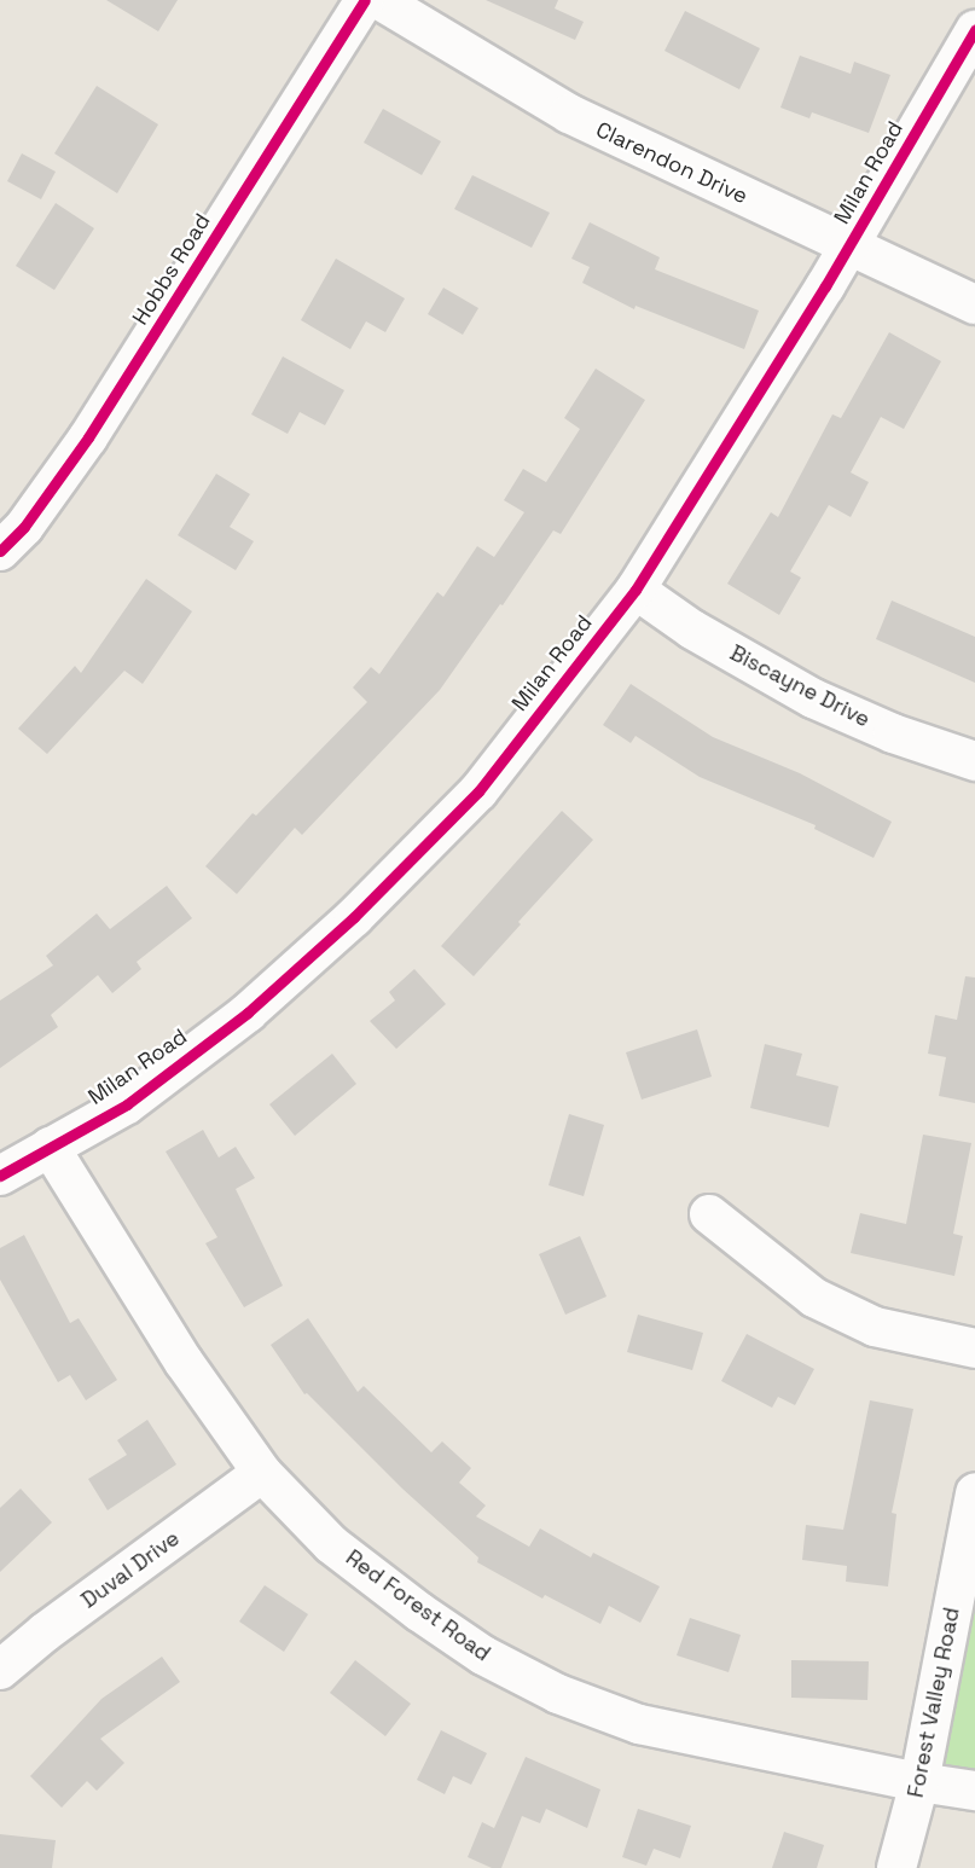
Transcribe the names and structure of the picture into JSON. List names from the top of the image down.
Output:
{
  "streets": {
    "street": [
      "Clarendon Drive",
      "Milan Road",
      "Hobbs Road",
      "Biscayne Drive",
      "Duval Drive",
      "Red Forest Road",
      "Forest Valley Road"
    ]
  },
  "crossings": [
    ["Clarendon Drive", "Milan Road"],
    ["Milan Road", "Biscayne Drive"],
    ["Milan Road", "Red Forest Road"],
    ["Duval Drive", "Red Forest Road"],
    ["Red Forest Road", "Forest Valley Road"]
  ]
}
